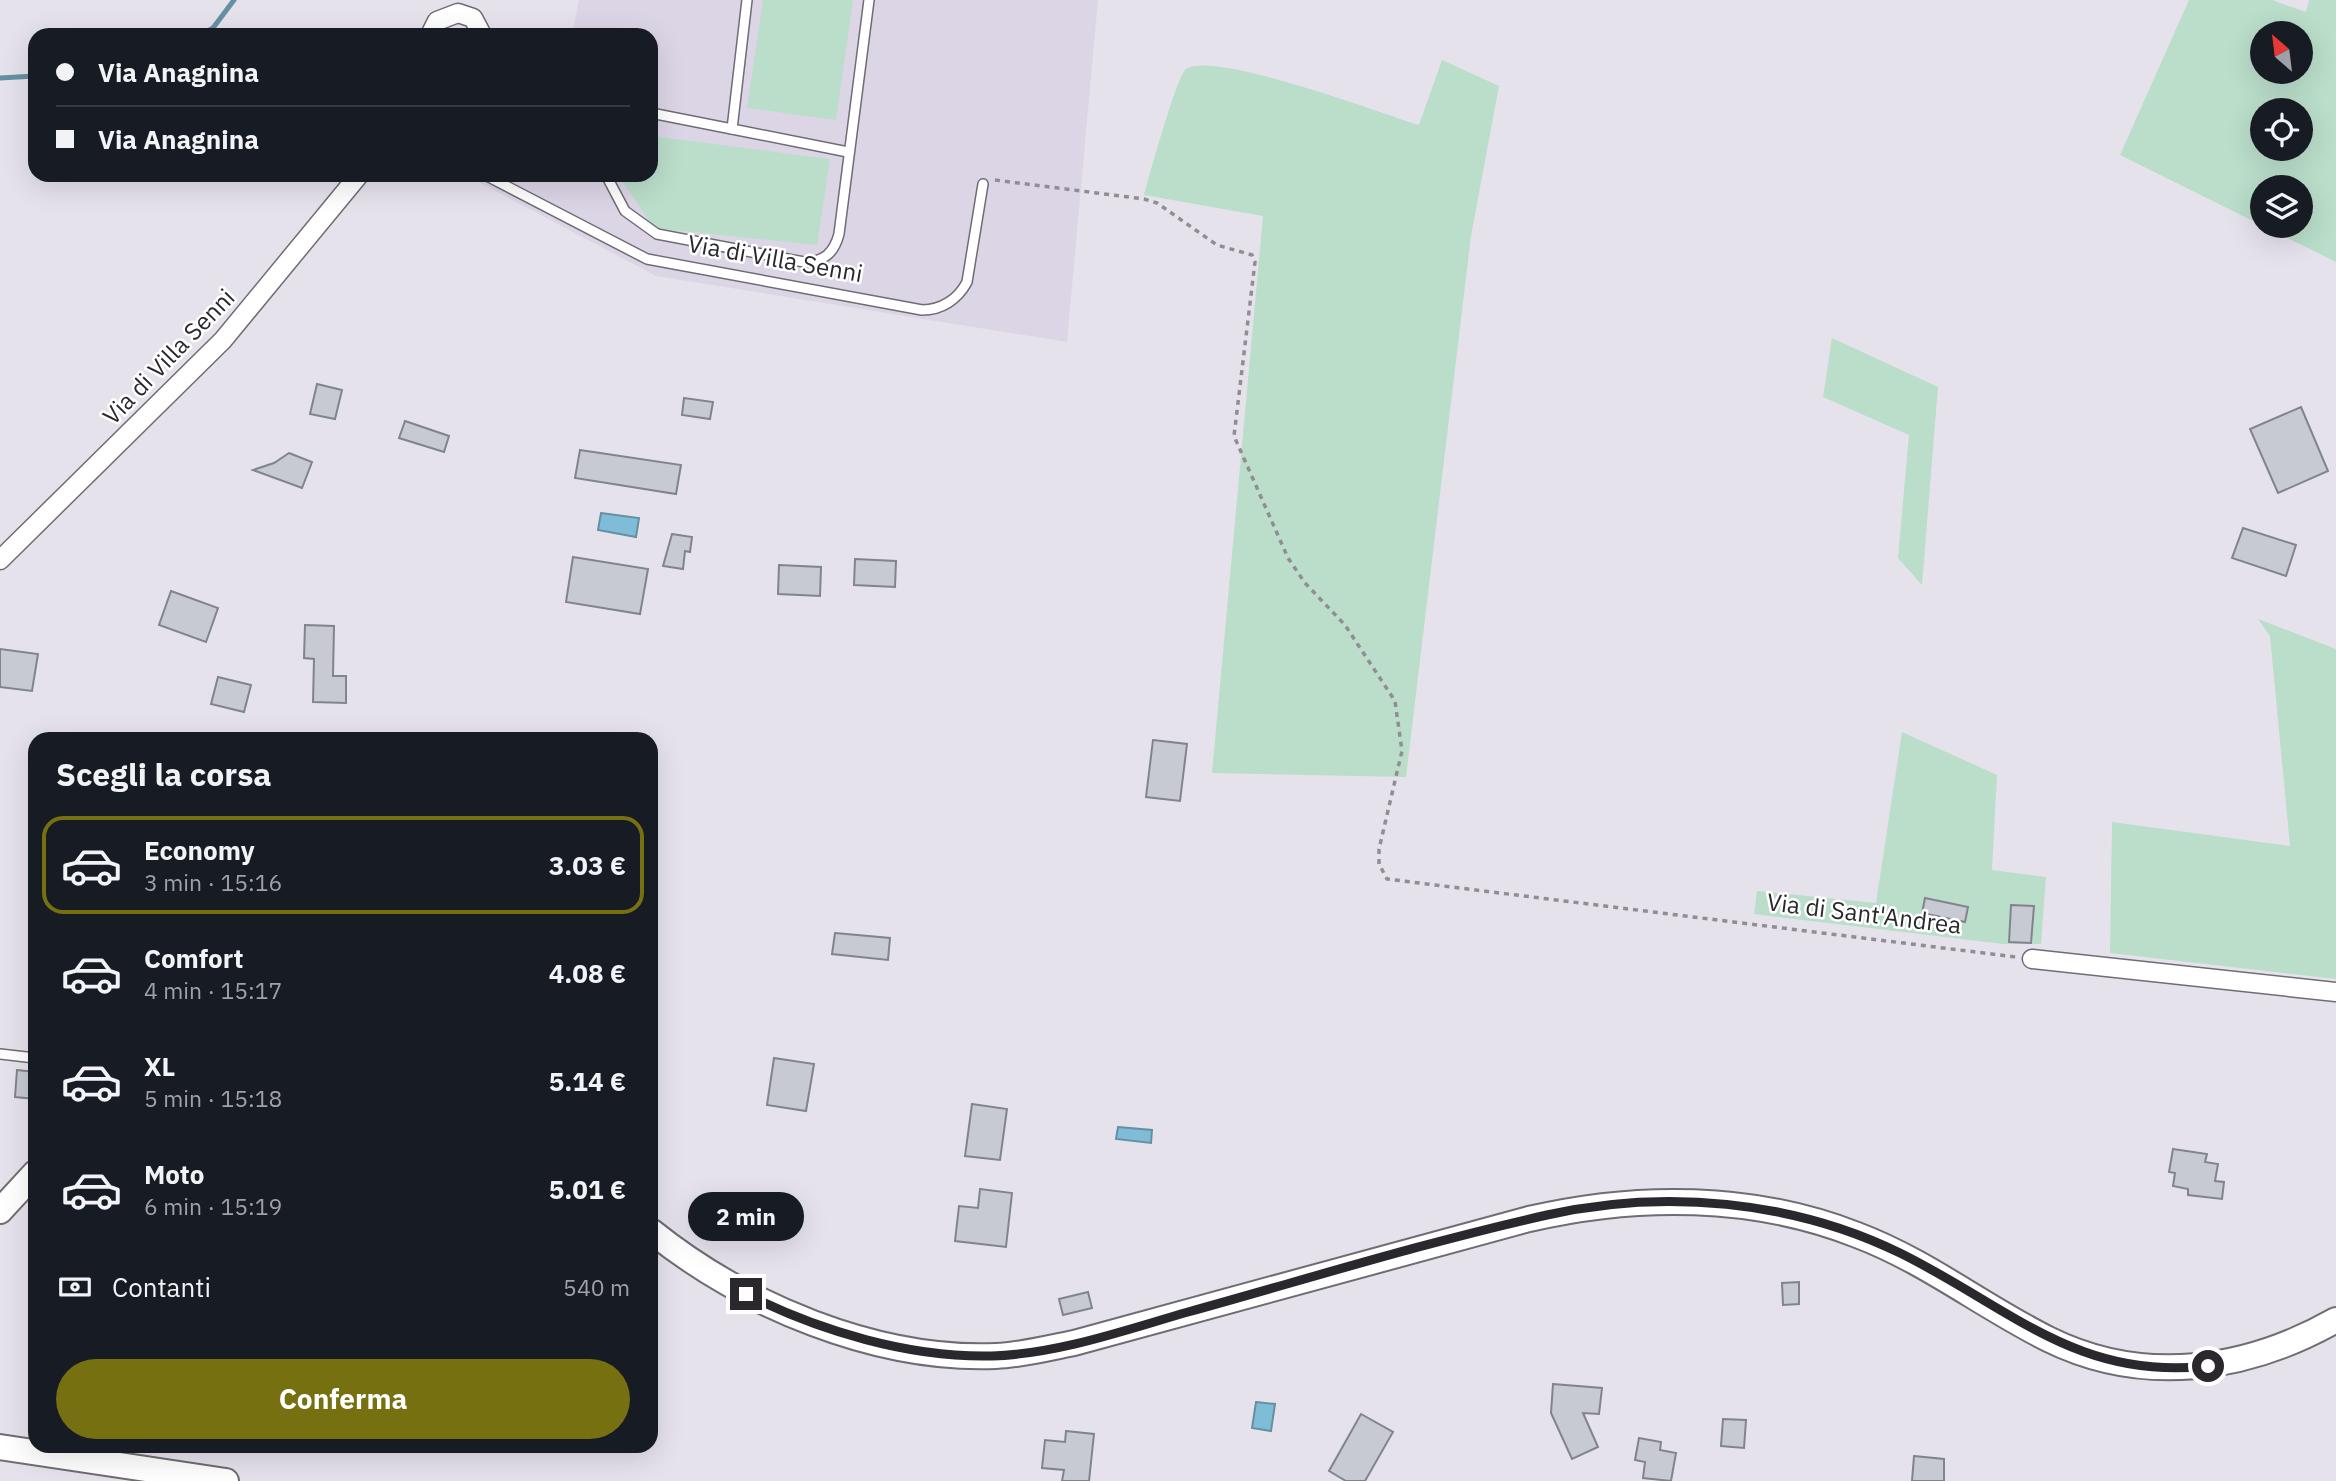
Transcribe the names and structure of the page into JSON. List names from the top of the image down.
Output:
{
  "streets": {
    "street": ["Via di Villa Senni"],
    "path": ["Via di Sant'Andrea"]
  },
  "crossings": [
    ["Via di Villa Senni", "Via di Sant'Andrea"]
  ],
  "north": "top left",
  "page": {
    "banner": ["Via Anagnina", "Via Anagnina"],
    "heading": "Scegli la corsa",
    "list": [
      {
        "name": "Economy",
        "note": "3 min · 15:16",
        "value": "3.03 €"
      },
      {
        "name": "Comfort",
        "note": "4 min · 15:17",
        "value": "4.08 €"
      },
      {
        "name": "XL",
        "note": "5 min · 15:18",
        "value": "5.14 €"
      },
      {
        "name": "Moto",
        "note": "6 min · 15:19",
        "value": "5.01 €"
      }
    ],
    "bubble": "2 min",
    "pay": ["Contanti", "540 m"],
    "buttons": "Conferma"
  }
}
